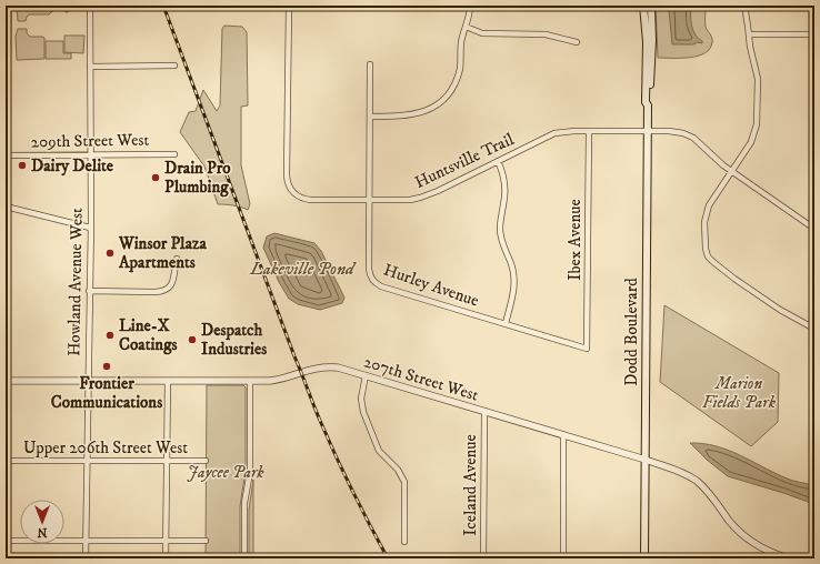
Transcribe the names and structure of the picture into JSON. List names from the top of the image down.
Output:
{
  "streets": {
    "main road": ["Dodd Boulevard"],
    "street": [
      "209th Street West",
      "Huntsville Trail",
      "Ibex Avenue",
      "Howland Avenue West",
      "Hurley Avenue",
      "207th Street West",
      "Upper 206th Street West",
      "Iceland Avenue"
    ]
  },
  "crossings": [
    ["209th Street West", "Howland Avenue West"],
    ["Huntsville Trail", "Ibex Avenue"],
    ["Huntsville Trail", "Hurley Avenue"],
    ["Huntsville Trail", "Dodd Boulevard"],
    ["Ibex Avenue", "Hurley Avenue"],
    ["Howland Avenue West", "207th Street West"],
    ["Howland Avenue West", "Upper 206th Street West"],
    ["Dodd Boulevard", "207th Street West"],
    ["207th Street West", "Iceland Avenue"]
  ],
  "water": ["Lakeville Pond"],
  "parks": ["Marion Fields Park", "Jaycee Park"],
  "places": [
    "Dairy Delite",
    "Drain Pro Plumbing",
    "Winsor Plaza Apartments",
    "Line-X Coatings",
    "Despatch Industries",
    "Frontier Communications"
  ],
  "north": "bottom"
}
